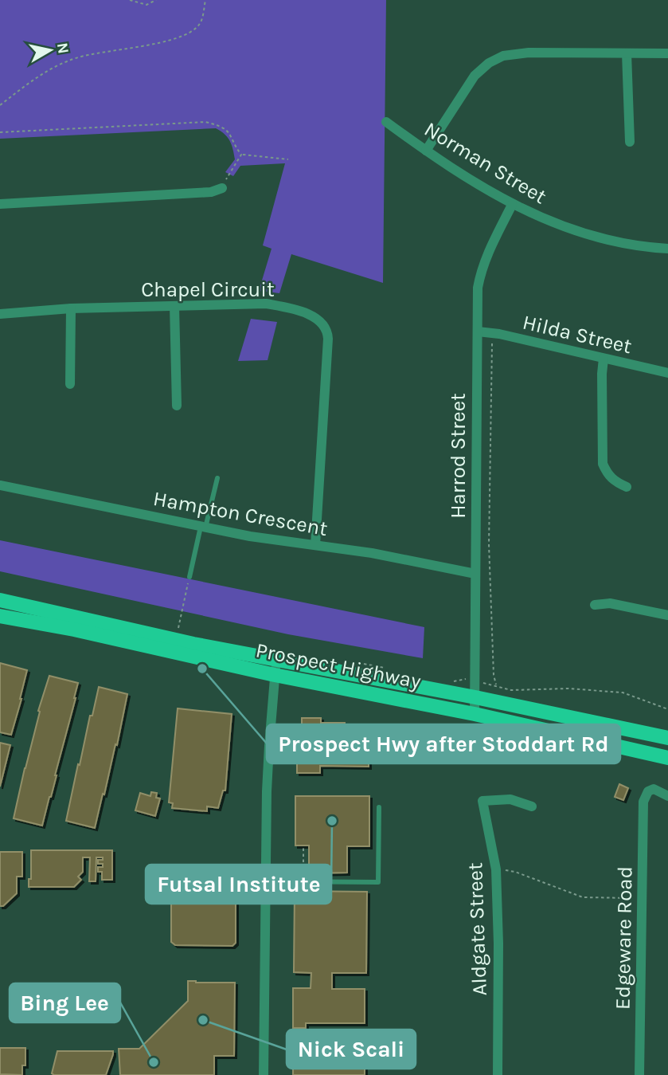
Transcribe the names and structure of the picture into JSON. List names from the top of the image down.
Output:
{
  "streets": {
    "main road": ["Prospect Highway"],
    "street": [
      "Norman Street",
      "Chapel Circuit",
      "Hilda Street",
      "Harrod Street",
      "Hampton Crescent",
      "Aldgate Street",
      "Edgeware Road"
    ]
  },
  "crossings": [
    ["Norman Street", "Harrod Street"],
    ["Chapel Circuit", "Hampton Crescent"],
    ["Hilda Street", "Harrod Street"],
    ["Harrod Street", "Hampton Crescent"],
    ["Harrod Street", "Prospect Highway"]
  ],
  "places": [
    "Prospect Hwy after Stoddart Rd",
    "Futsal Institute",
    "Nick Scali",
    "Bing Lee"
  ],
  "north": "right"
}
